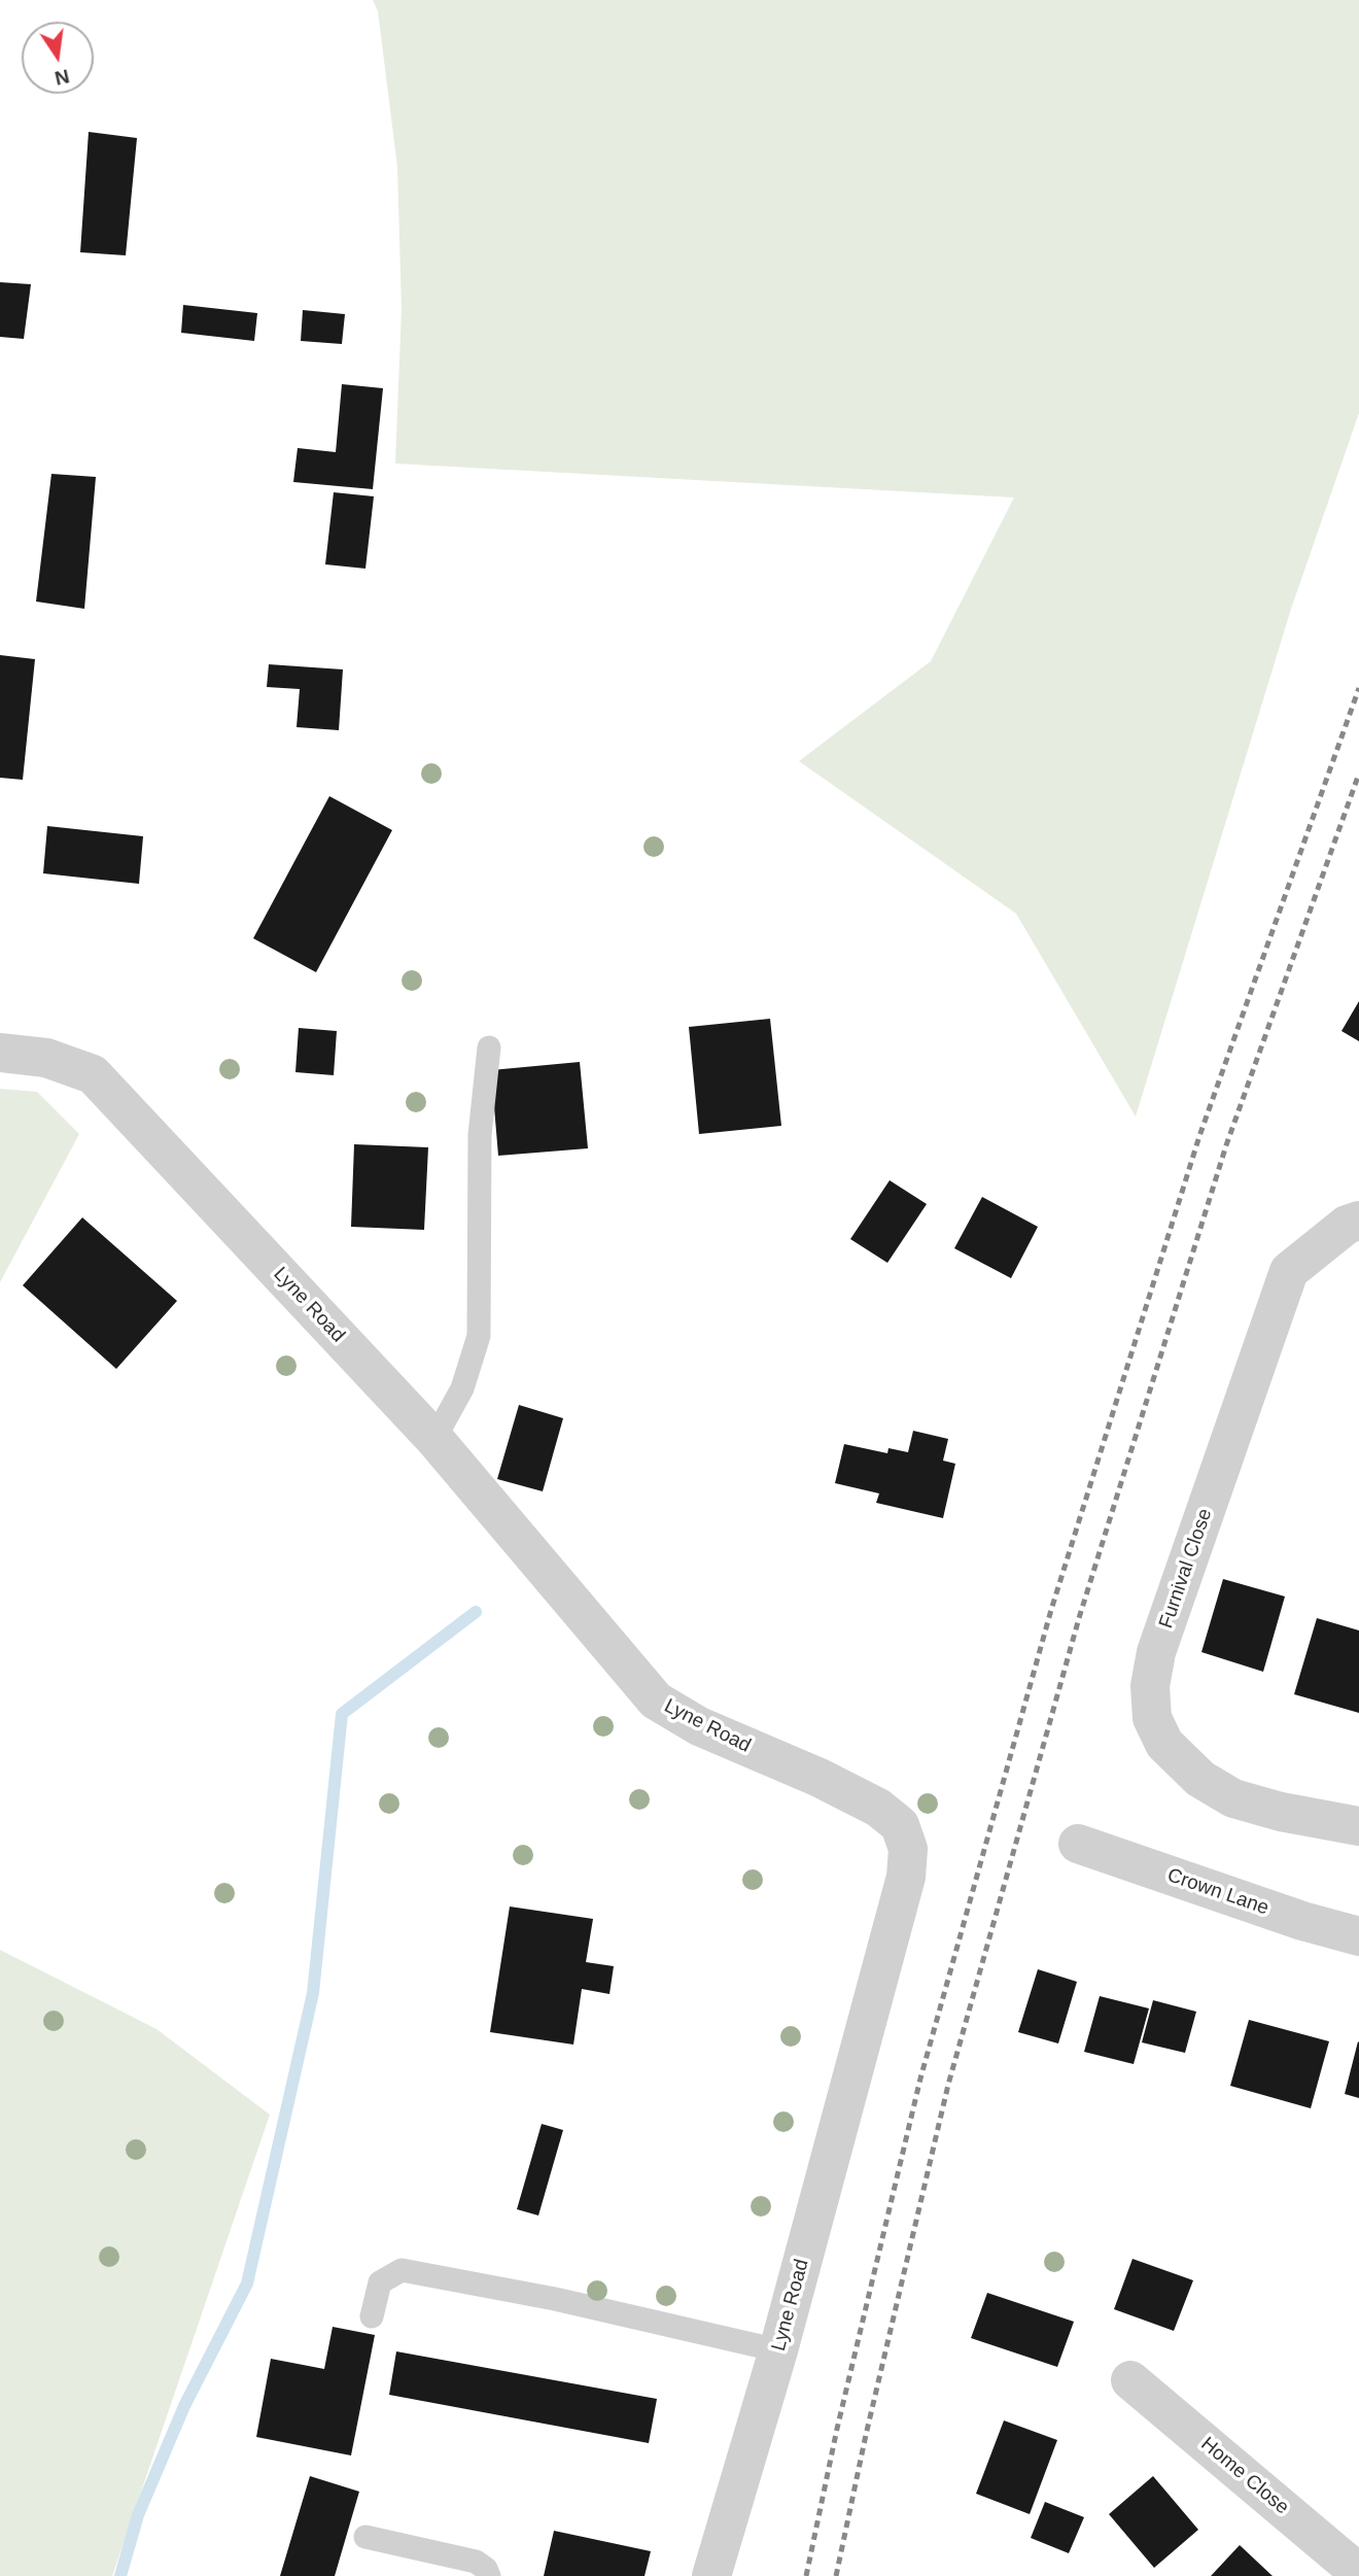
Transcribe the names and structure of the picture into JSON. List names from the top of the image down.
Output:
{
  "streets": {
    "street": [
      "Lyne Road",
      "Furnival Close",
      "Crown Lane",
      "Home Close"
    ]
  },
  "north": "bottom"
}
